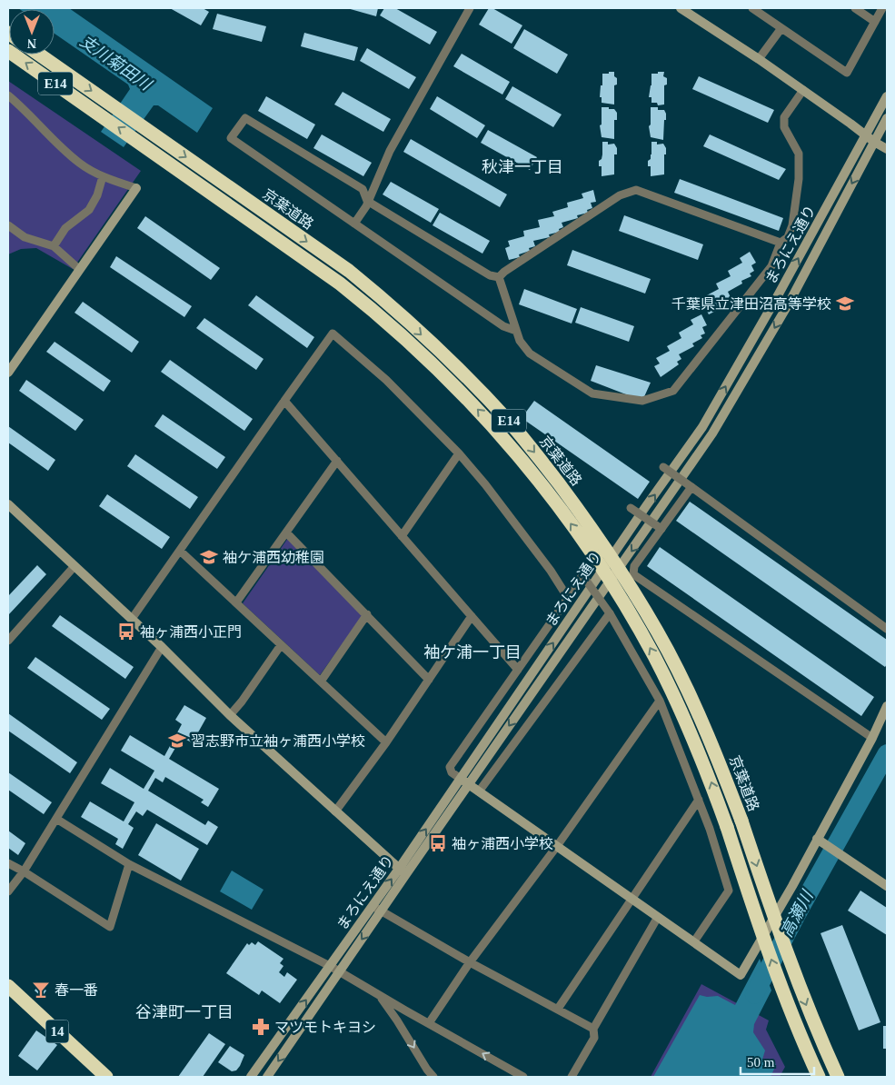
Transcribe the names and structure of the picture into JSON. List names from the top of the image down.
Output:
{
  "streets": {
    "highway": ["E14", "京葉道路", "14"],
    "street": ["まろにえ通り"]
  },
  "crossings": [
    ["京葉道路", "まろにえ通り"]
  ],
  "districts": ["秋津一丁目", "袖ケ浦一丁目", "谷津町一丁目"],
  "water": ["支川菊田川", "高瀬川"],
  "places": {
    "school or university": ["千葉県立津田沼高等学校", "袖ケ浦西幼稚園", "習志野市立袖ヶ浦西小学校"],
    "bus stop": ["袖ヶ浦西小正門", "袖ヶ浦西小学校"],
    "bar": ["春一番"],
    "pharmacy": ["マツモトキヨシ"]
  },
  "scale_bar": "50 m",
  "north": "bottom"
}
